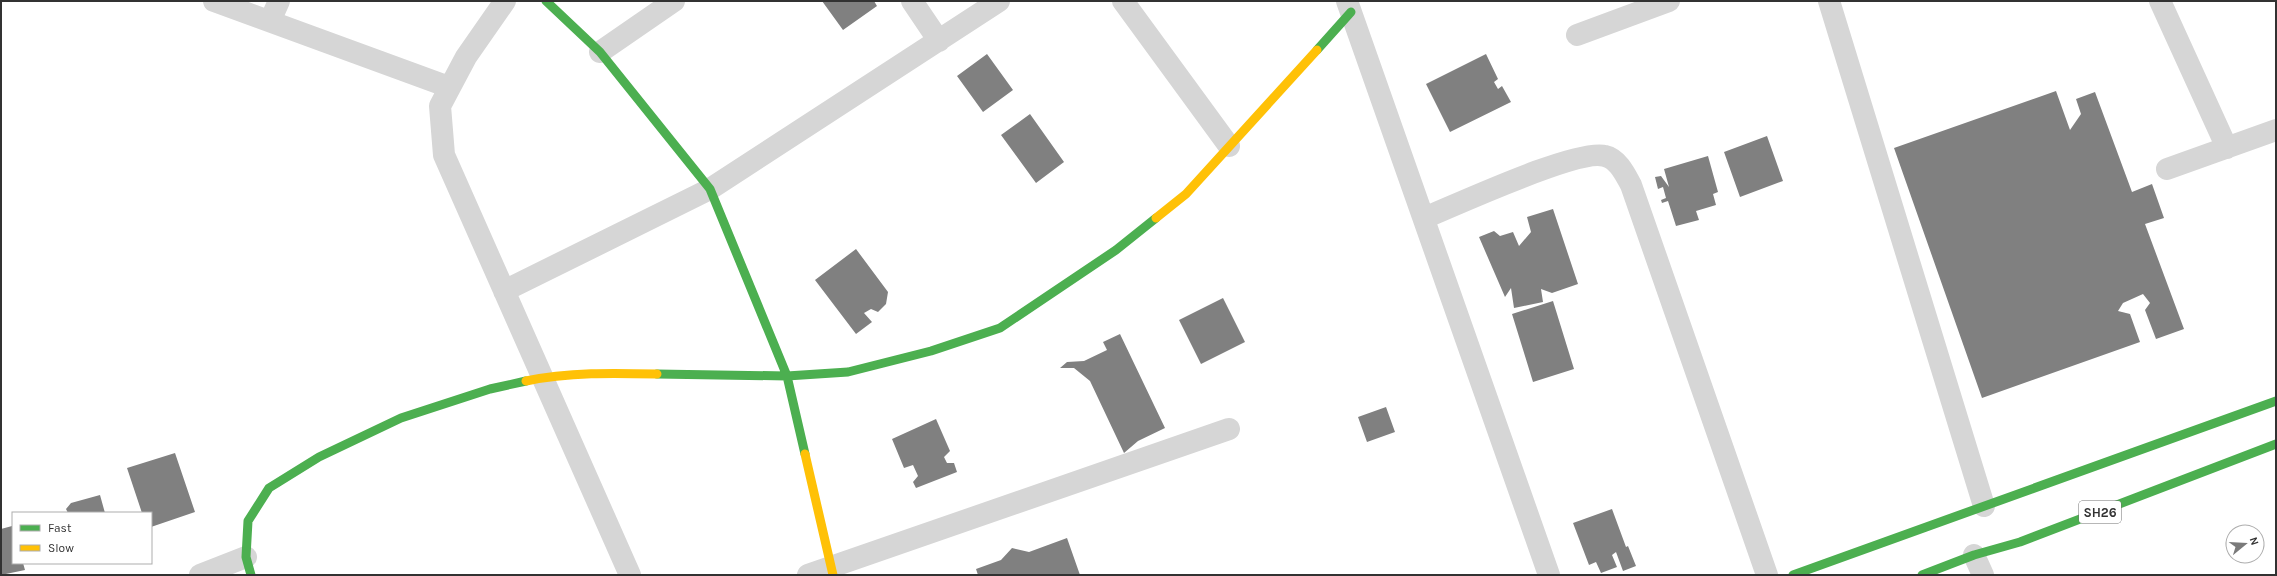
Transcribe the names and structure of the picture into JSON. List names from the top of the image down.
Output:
{
  "streets": {
    "street": ["SH26"]
  },
  "legend": ["Fast", "Slow"],
  "north": "right"
}
